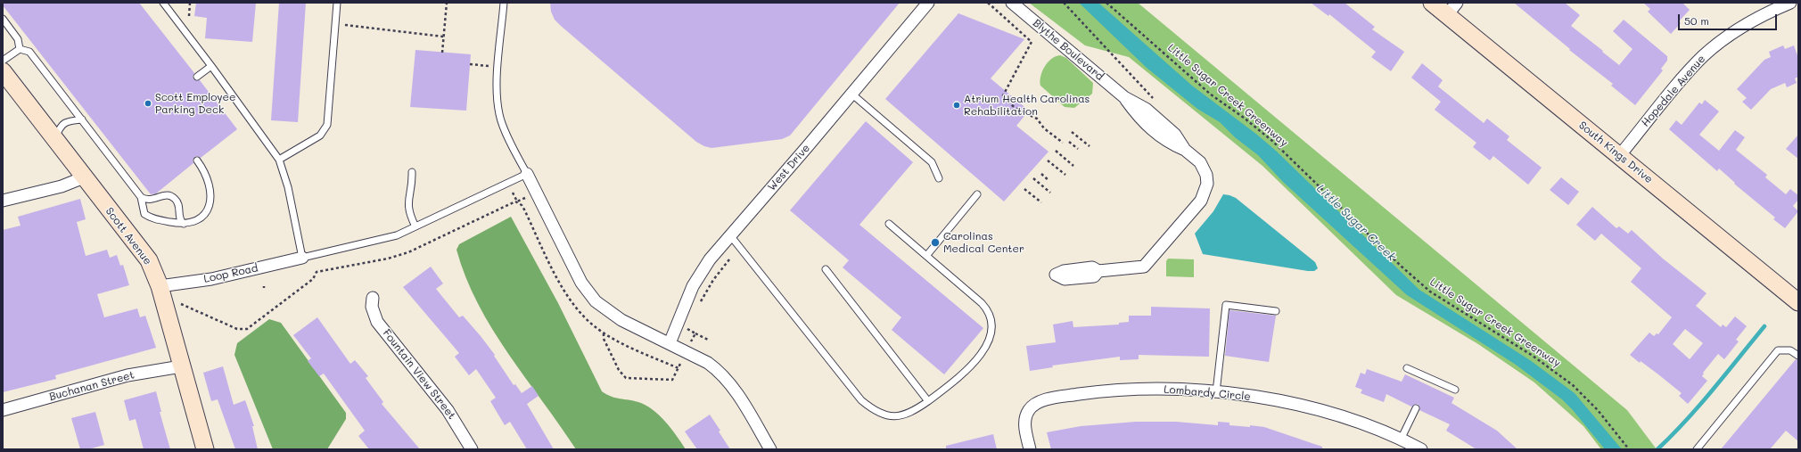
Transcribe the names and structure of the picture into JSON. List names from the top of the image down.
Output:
{
  "streets": {
    "street": [
      "Blythe Boulevard",
      "Hopedale Avenue",
      "South Kings Drive",
      "West Drive",
      "Scott Avenue",
      "Loop Road",
      "Fountain View Street",
      "Buchanan Street",
      "Lombardy Circle"
    ],
    "path": ["Little Sugar Creek Greenway"]
  },
  "crossings": [
    ["Hopedale Avenue", "South Kings Drive"],
    ["Scott Avenue", "Loop Road"],
    ["Scott Avenue", "Buchanan Street"]
  ],
  "water": ["Little Sugar Creek"],
  "places": ["Scott Employee Parking Deck", "Atrium Health Carolinas Rehabilitation", "Carolinas Medical Center"],
  "scale_bar": "50 m"
}
